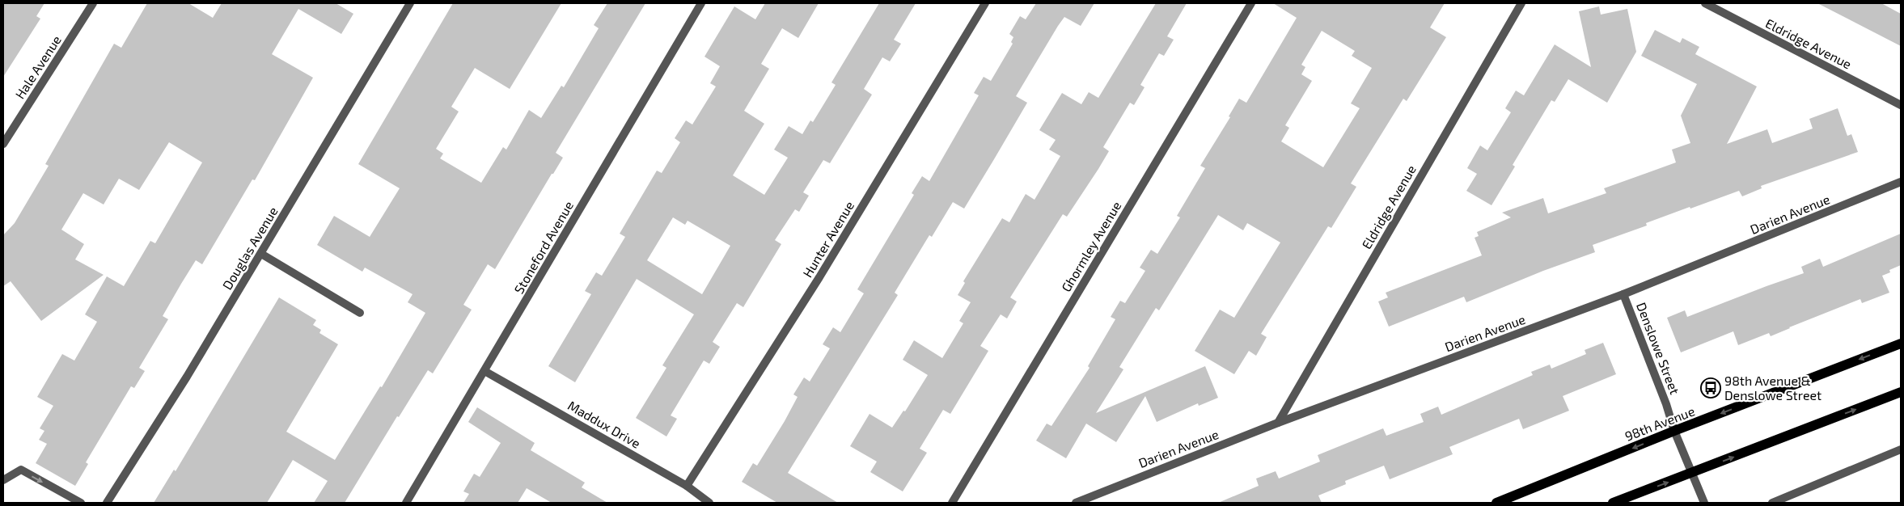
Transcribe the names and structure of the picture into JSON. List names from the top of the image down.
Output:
{
  "streets": {
    "main road": ["98th Avenue"],
    "street": [
      "Eldridge Avenue",
      "Hale Avenue",
      "Darien Avenue",
      "Hunter Avenue",
      "Ghormley Avenue",
      "Stoneford Avenue",
      "Douglas Avenue",
      "Denslowe Street",
      "Maddux Drive"
    ]
  },
  "crossings": [
    ["Eldridge Avenue", "Darien Avenue"],
    ["Darien Avenue", "Denslowe Street"],
    ["Hunter Avenue", "Maddux Drive"],
    ["Stoneford Avenue", "Maddux Drive"],
    ["Denslowe Street", "98th Avenue"]
  ],
  "places": {
    "bus stop": ["98th Avenue & Denslowe Street"]
  }
}
